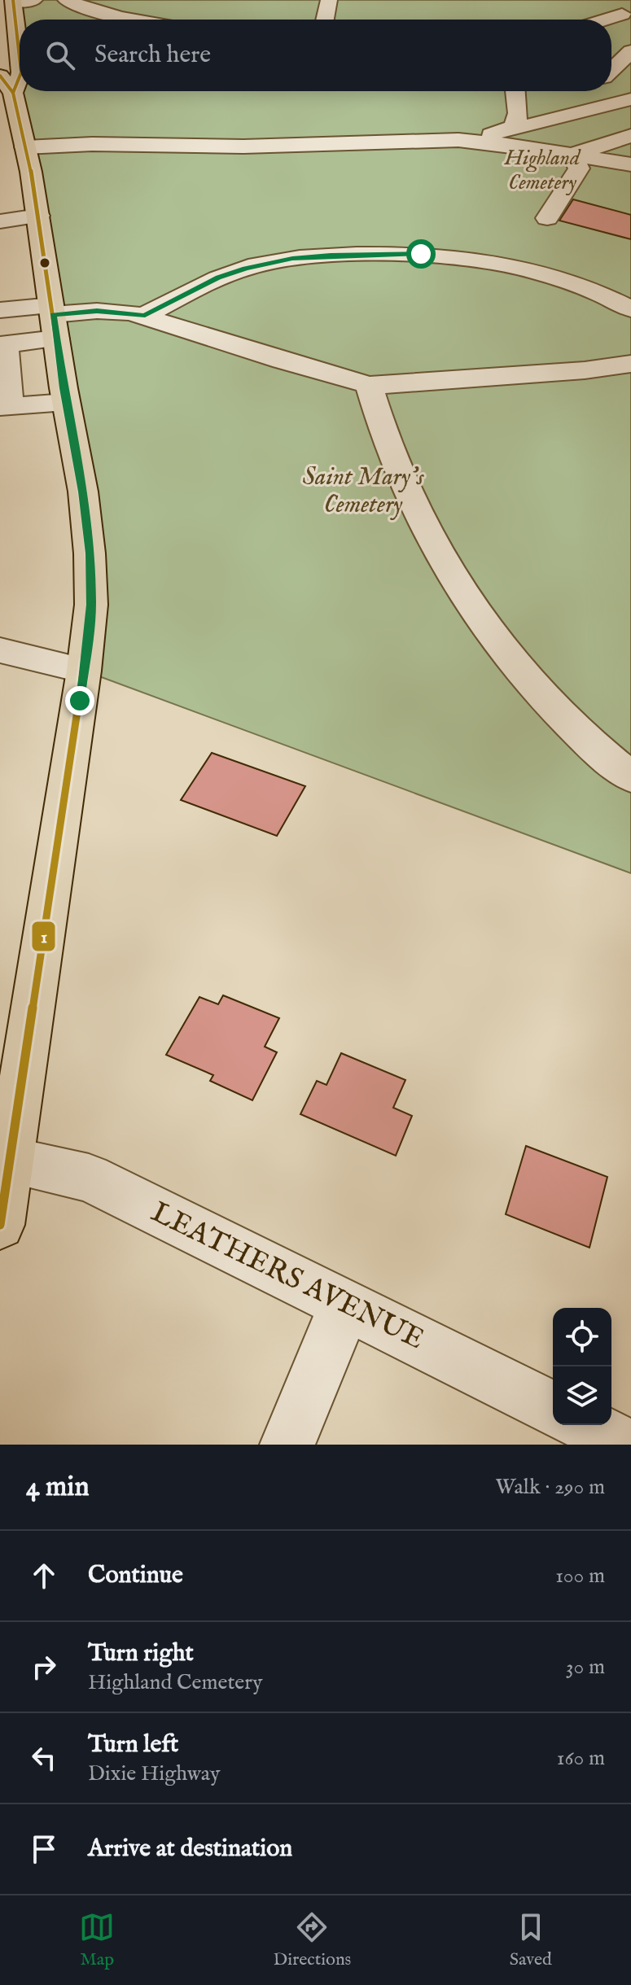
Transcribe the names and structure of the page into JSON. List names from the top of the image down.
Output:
{
  "streets": {
    "street": ["LEATHERS AVENUE"]
  },
  "parks": ["Highland Cemetery", "Saint Mary’s Cemetery"],
  "lines": ["transit line 1"],
  "page": {
    "search": "Search here",
    "heading": ["4 min", "Walk · 290 m"],
    "list": [
      ["Continue", "100 m"],
      ["Turn right", "Highland Cemetery", "30 m"],
      ["Turn left", "Dixie Highway", "160 m"],
      "Arrive at destination"
    ],
    "nav": ["Map", "Directions", "Saved"]
  }
}
